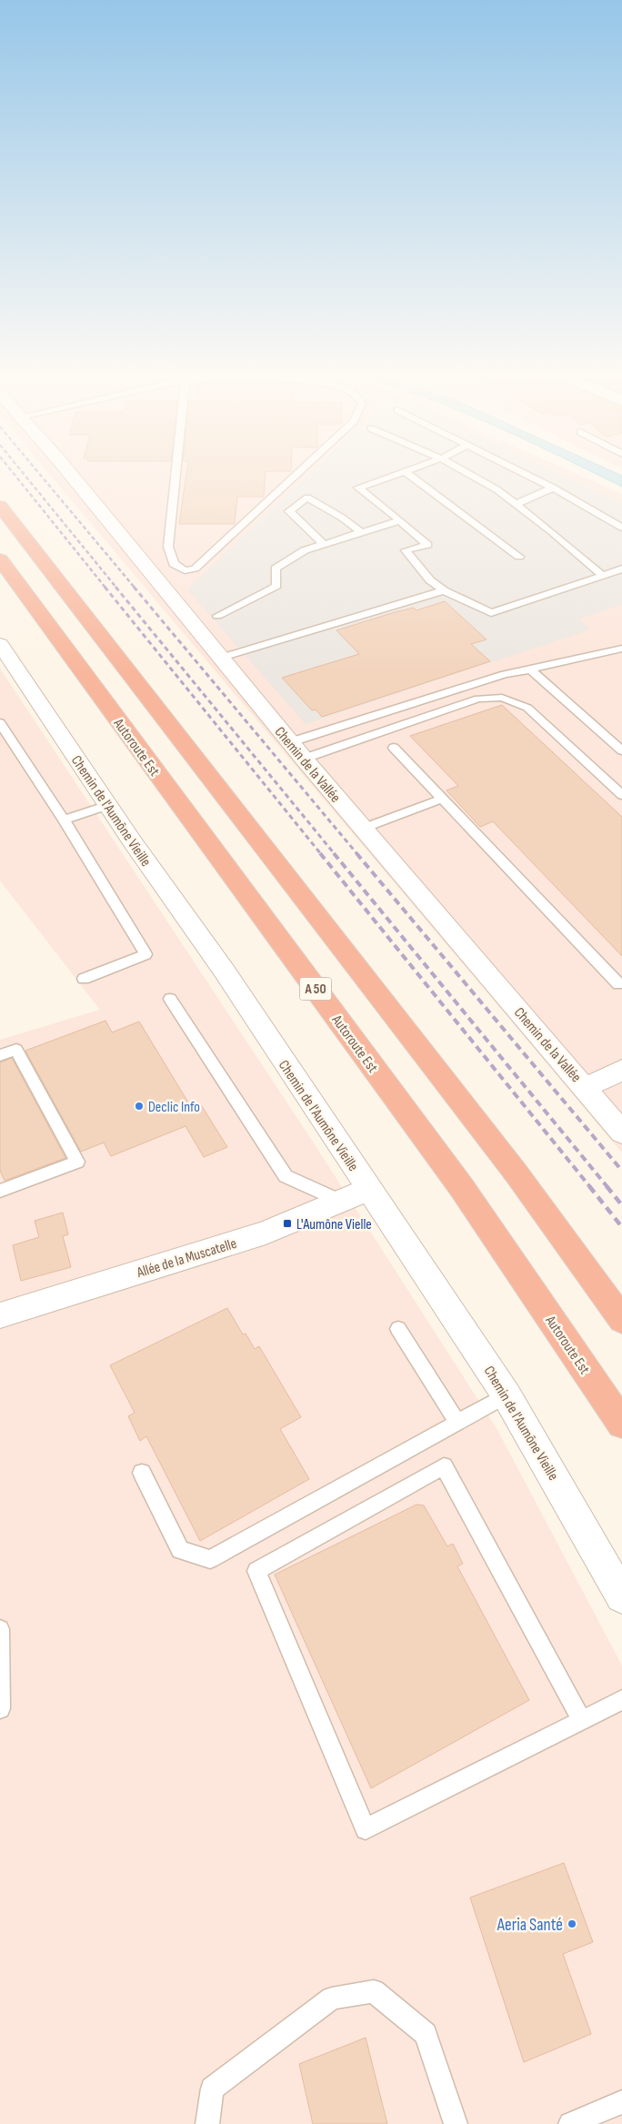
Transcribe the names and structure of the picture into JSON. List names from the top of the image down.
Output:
{
  "streets": {
    "highway": ["Autoroute Est", "A 50"],
    "street": ["Chemin de la Vallée", "Chemin de l'Aumône Vieille", "Allée de la Muscatelle"]
  },
  "crossings": [
    ["Chemin de l'Aumône Vieille", "Allée de la Muscatelle"]
  ],
  "places": {
    "other": ["Declic Info", "Aeria Santé"],
    "transit": ["L'Aumône Vielle"]
  }
}
